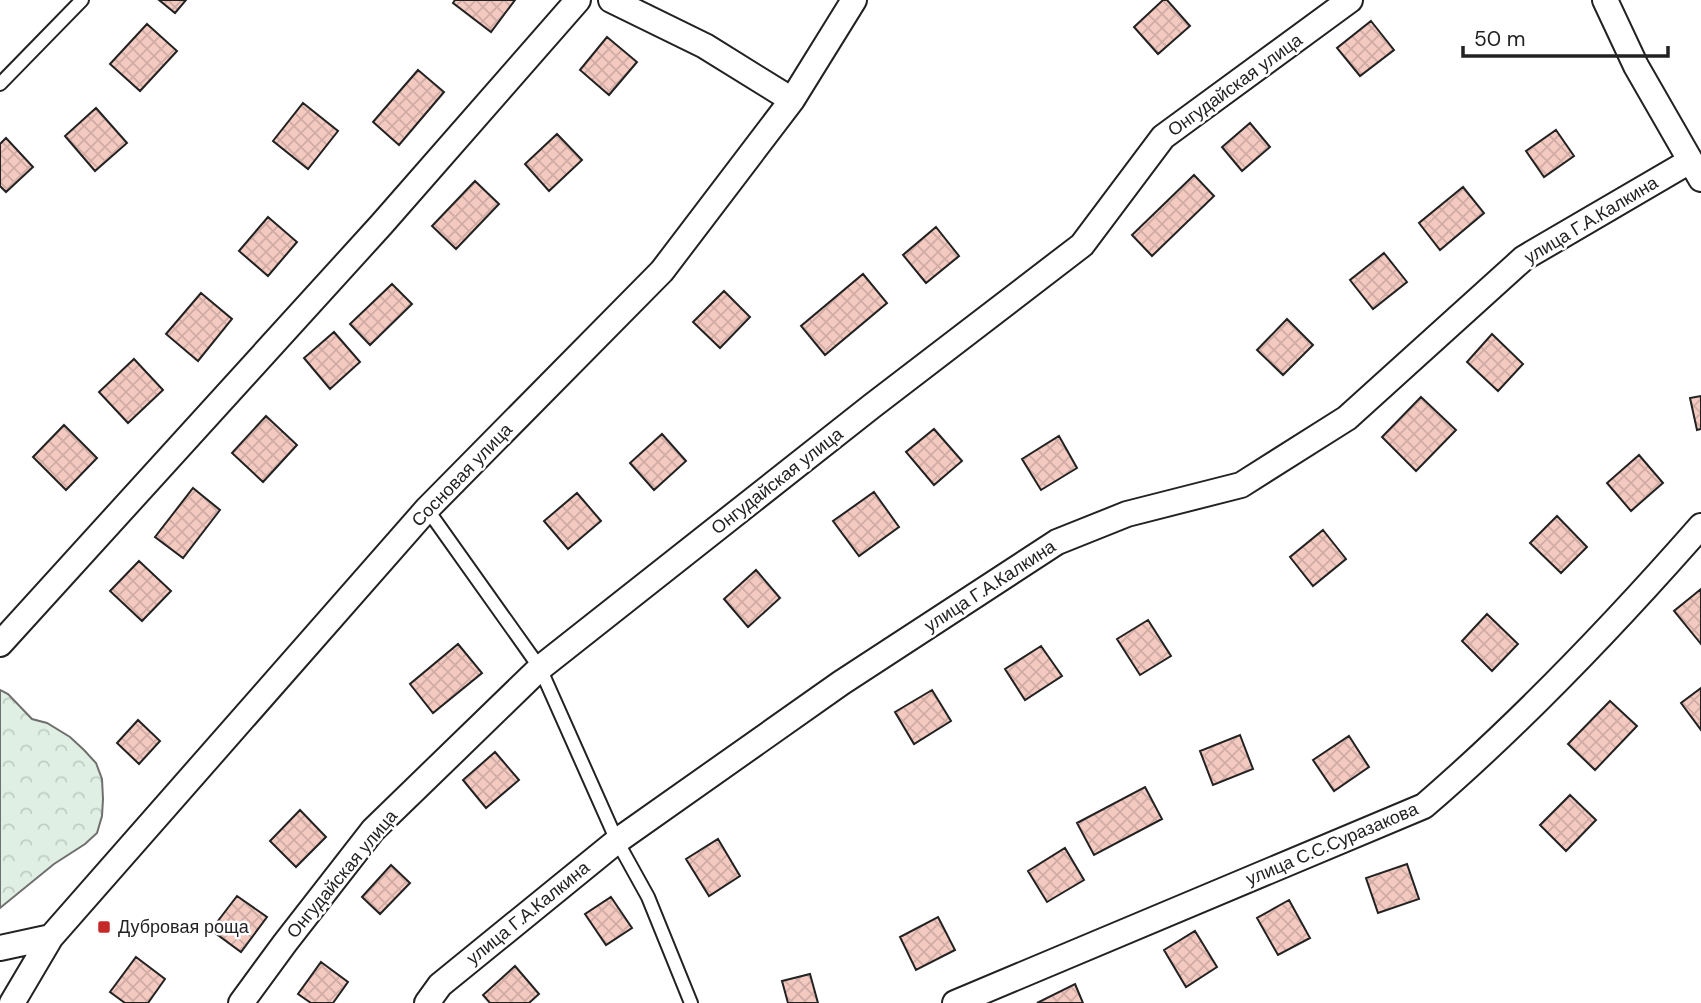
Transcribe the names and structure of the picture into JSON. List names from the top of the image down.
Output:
{
  "streets": {
    "street": [
      "Онгудайская улица",
      "улица Г.А.Калкина",
      "Сосновая улица",
      "улица С.С.Суразакова"
    ]
  },
  "places": {
    "transit": ["Дубровая роща"]
  },
  "scale_bar": "50 m"
}
